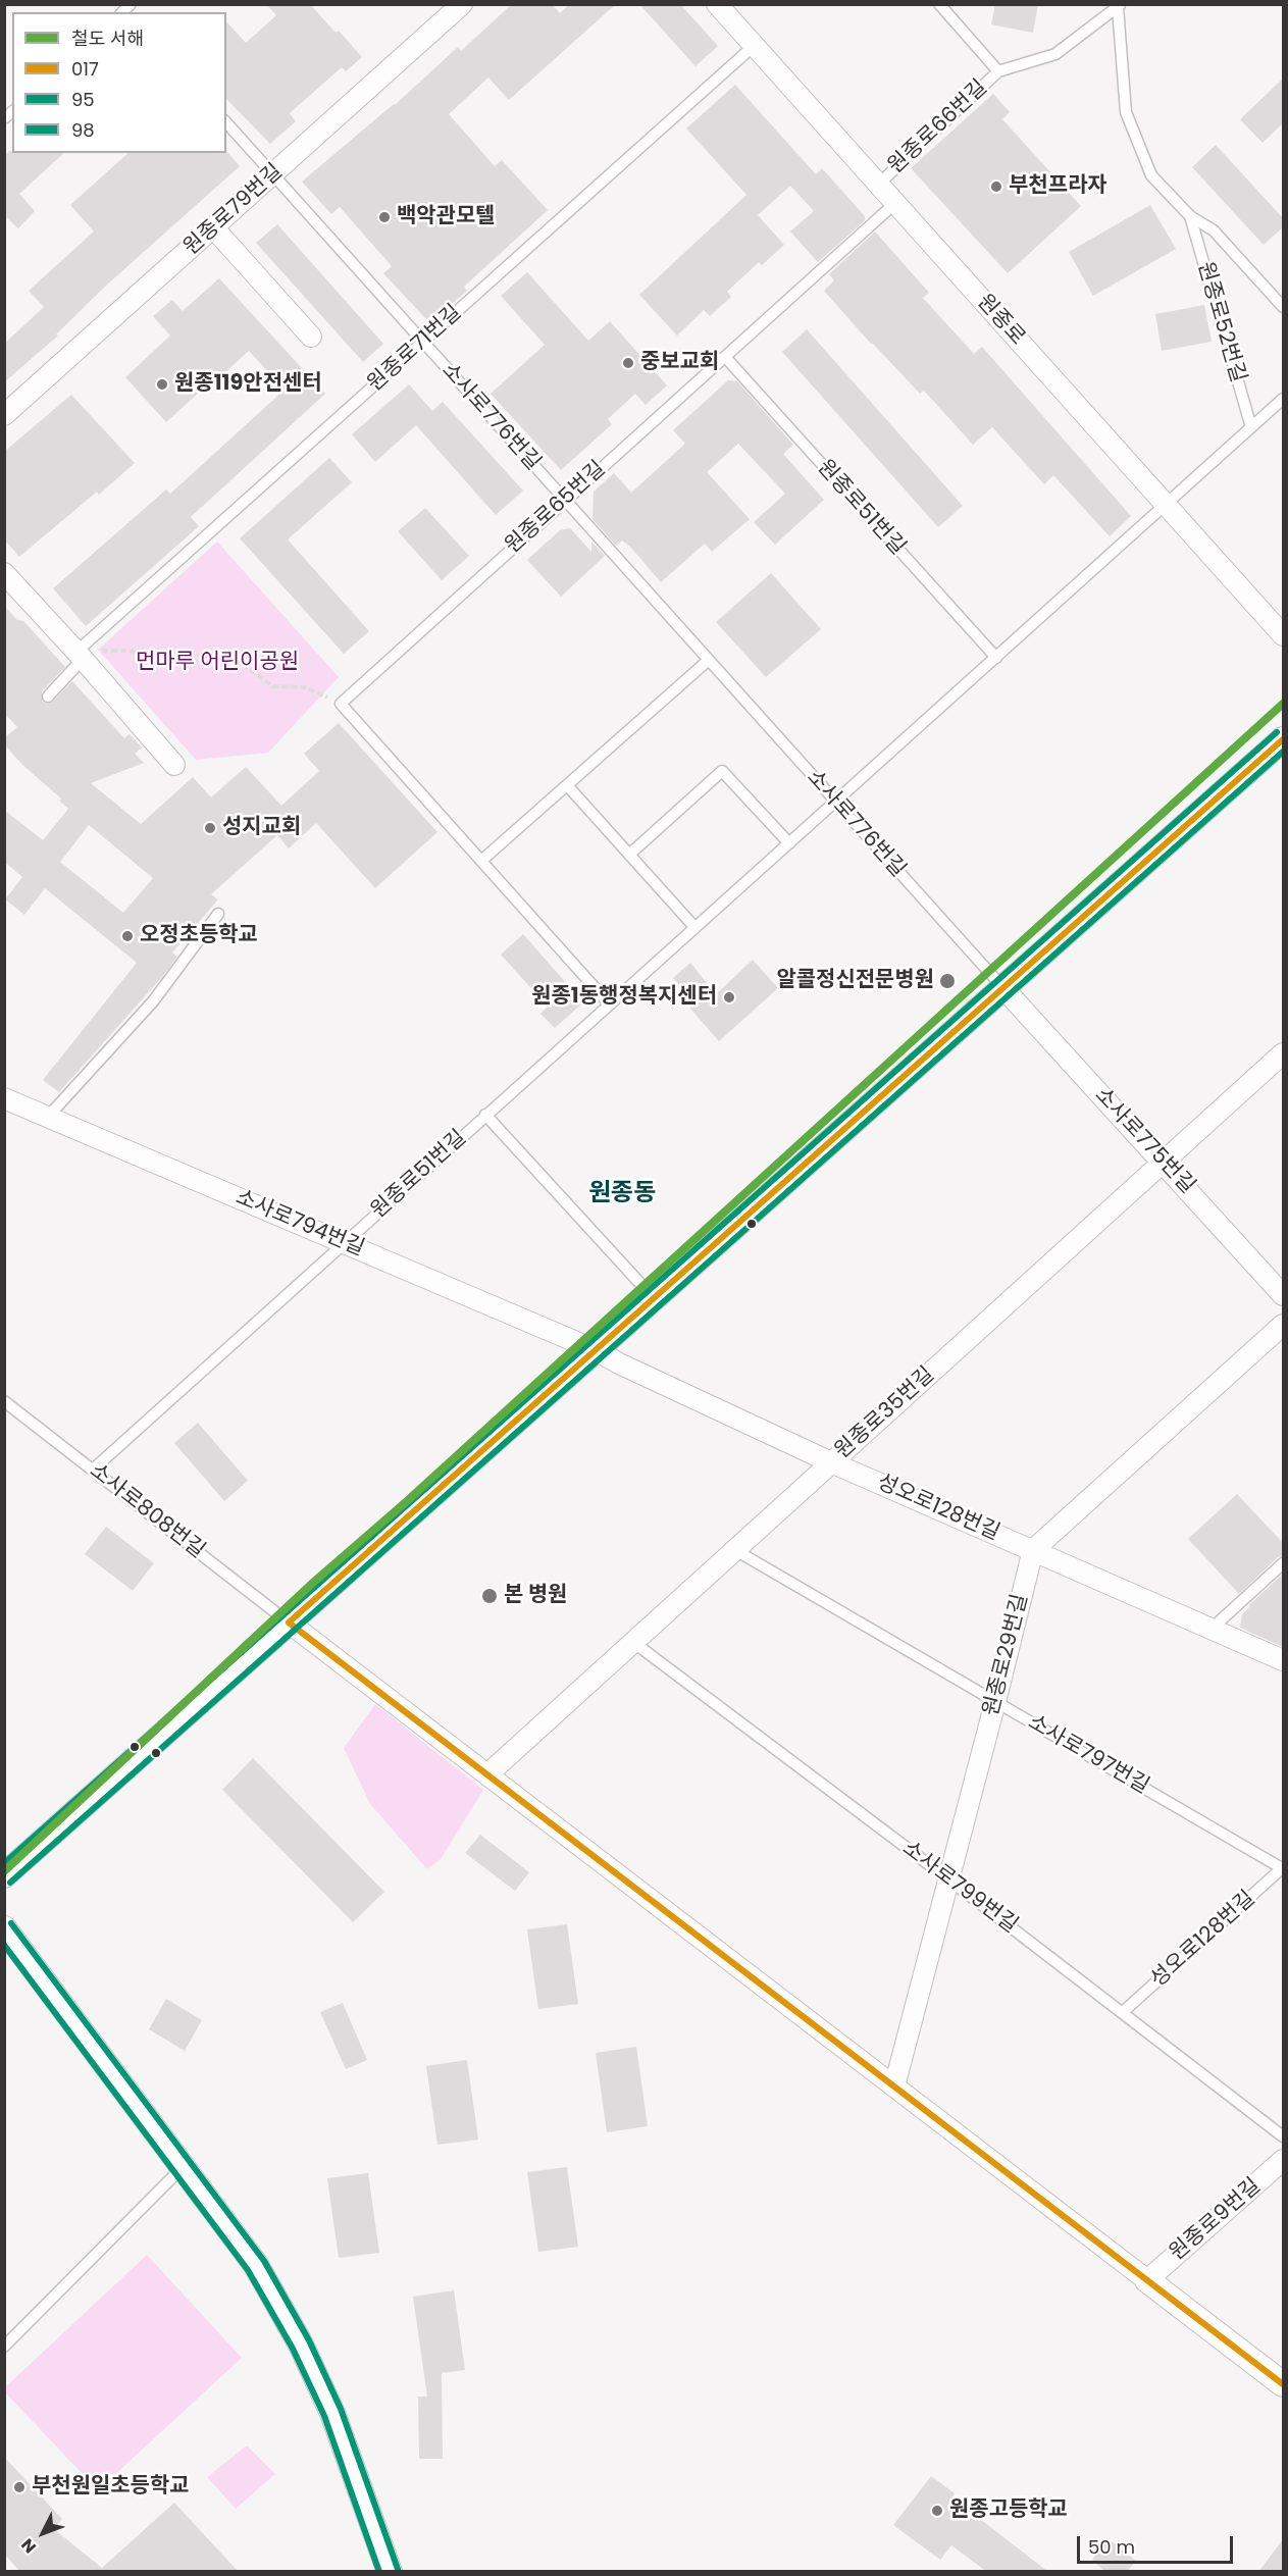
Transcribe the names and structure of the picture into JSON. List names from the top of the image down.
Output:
{
  "streets": {
    "street": [
      "원종로79번길",
      "원종로",
      "소사로775번길",
      "소사로794번길",
      "원종로35번길",
      "성오로128번길",
      "원종로29번길",
      "원종로9번길"
    ],
    "lane": [
      "원종로66번길",
      "원종로52번길",
      "원종로71번길",
      "소사로776번길",
      "원종로65번길",
      "원종로51번길",
      "소사로808번길",
      "소사로797번길",
      "소사로799번길"
    ]
  },
  "crossings": [
    ["원종로66번길", "원종로"],
    ["원종로66번길", "원종로52번길"],
    ["원종로79번길", "소사로776번길"],
    ["원종로", "원종로71번길"],
    ["원종로", "원종로65번길"],
    ["원종로", "원종로51번길"],
    ["원종로52번길", "원종로51번길"],
    ["원종로71번길", "소사로776번길"],
    ["소사로776번길", "원종로65번길"],
    ["소사로776번길", "원종로51번길"],
    ["소사로776번길", "소사로775번길"],
    ["원종로65번길", "원종로51번길"],
    ["원종로51번길", "소사로794번길"],
    ["원종로51번길", "소사로808번길"],
    ["소사로775번길", "원종로35번길"],
    ["소사로794번길", "성오로128번길"],
    ["원종로35번길", "성오로128번길"],
    ["원종로35번길", "소사로797번길"],
    ["원종로35번길", "소사로799번길"],
    ["성오로128번길", "원종로29번길"],
    ["성오로128번길", "소사로797번길"],
    ["성오로128번길", "소사로799번길"],
    ["원종로29번길", "소사로797번길"],
    ["원종로29번길", "소사로799번길"]
  ],
  "districts": ["원종동"],
  "parks": ["먼마루 어린이공원"],
  "places": [
    "부천프라자",
    "백악관모텔",
    "중보교회",
    "원종119안전센터",
    "성지교회",
    "오정초등학교",
    "알콜정신전문병원",
    "원종1동행정복지센터",
    "본 병원",
    "부천원일초등학교",
    "원종고등학교"
  ],
  "lines": [
    "rail line 서해",
    "transit line 98",
    "transit line 017",
    "transit line 95"
  ],
  "legend": [
    "철도 서해",
    "017",
    "95",
    "98"
  ],
  "scale_bar": "50 m",
  "north": "bottom left"
}
